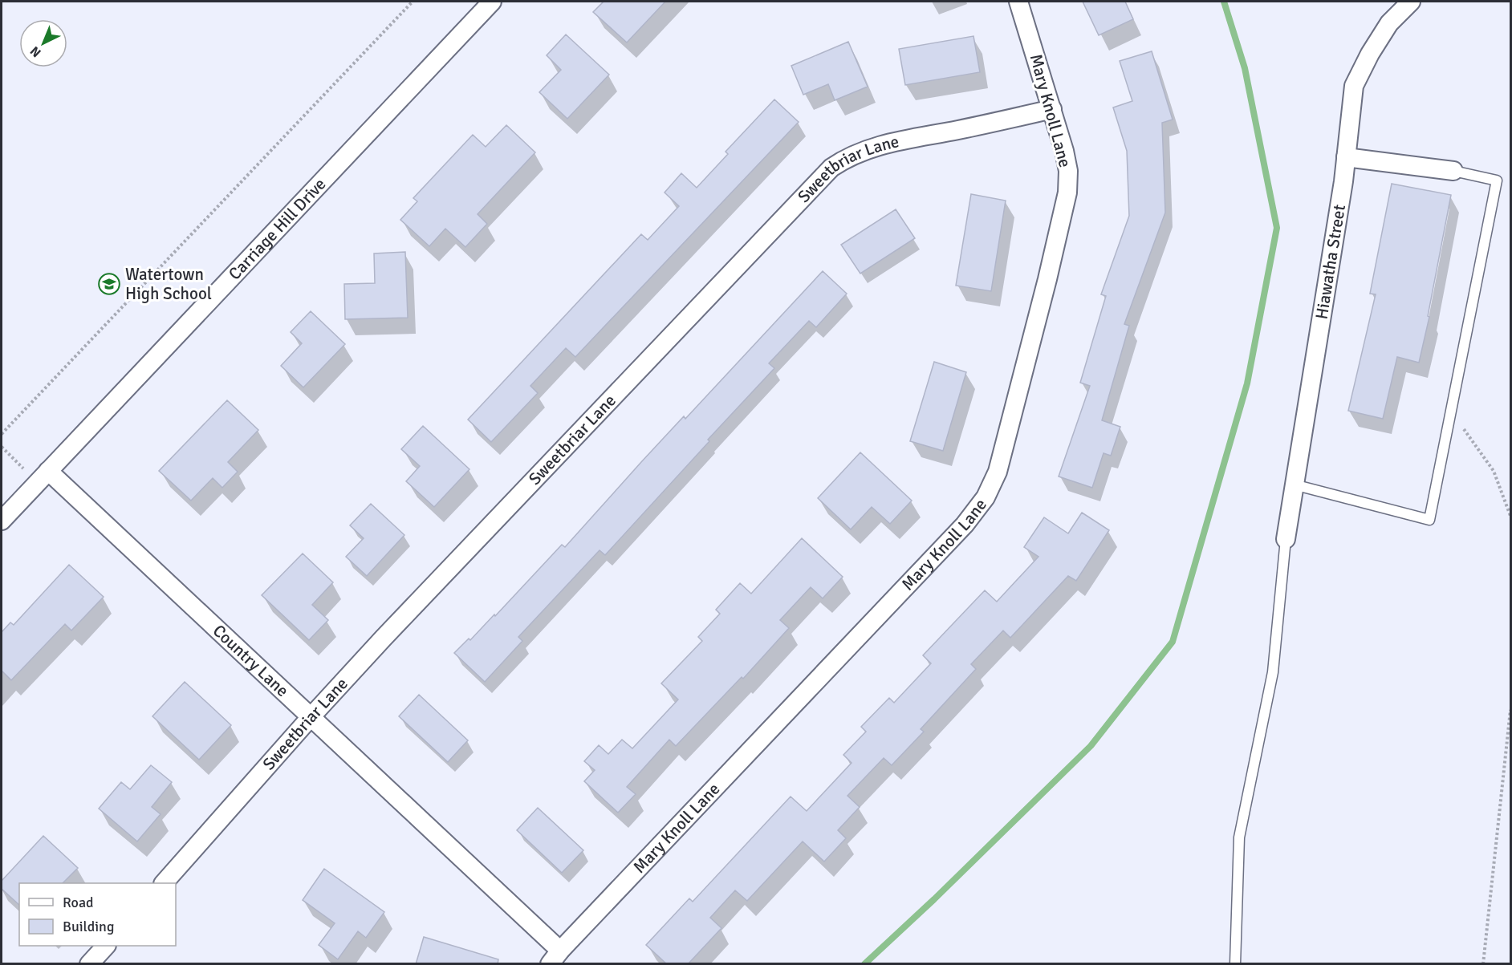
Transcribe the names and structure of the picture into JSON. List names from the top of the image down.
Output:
{
  "streets": {
    "street": [
      "Mary Knoll Lane",
      "Sweetbriar Lane",
      "Carriage Hill Drive",
      "Hiawatha Street",
      "Country Lane"
    ]
  },
  "crossings": [
    ["Mary Knoll Lane", "Sweetbriar Lane"],
    ["Mary Knoll Lane", "Country Lane"],
    ["Sweetbriar Lane", "Country Lane"],
    ["Carriage Hill Drive", "Country Lane"]
  ],
  "places": {
    "school or university": ["Watertown High School"]
  },
  "legend": ["Road", "Building"],
  "north": "bottom left"
}
